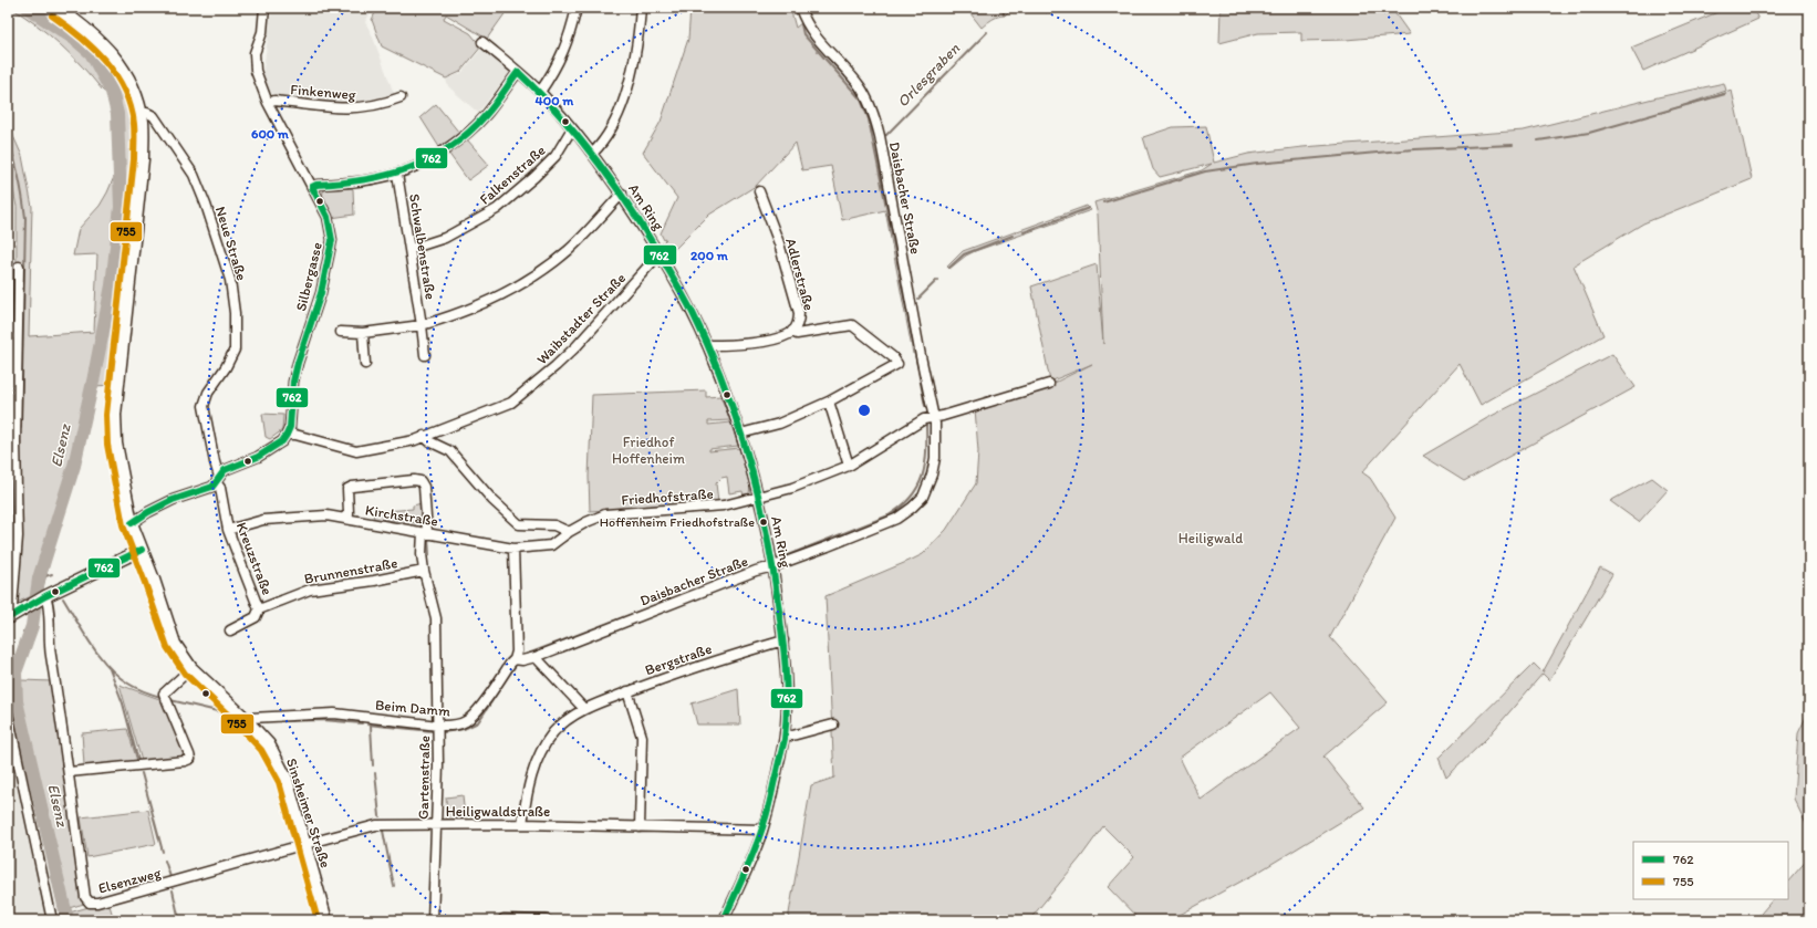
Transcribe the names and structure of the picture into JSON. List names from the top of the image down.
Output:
{
  "streets": {
    "main road": ["Sinsheimer Straße"],
    "street": [
      "Finkenweg",
      "Falkenstraße",
      "Daisbacher Straße",
      "Am Ring",
      "Neue Straße",
      "Schwalbenstraße",
      "Adlerstraße",
      "Silbergasse",
      "Waibstadter Straße",
      "Friedhofstraße",
      "Kirchstraße",
      "Kreuzstraße",
      "Brunnenstraße",
      "Bergstraße",
      "Beim Damm",
      "Gartenstraße",
      "Heiligwaldstraße",
      "Elsenzweg"
    ]
  },
  "crossings": [
    ["Finkenweg", "Silbergasse"],
    ["Falkenstraße", "Am Ring"],
    ["Falkenstraße", "Schwalbenstraße"],
    ["Daisbacher Straße", "Am Ring"],
    ["Daisbacher Straße", "Friedhofstraße"],
    ["Daisbacher Straße", "Beim Damm"],
    ["Am Ring", "Adlerstraße"],
    ["Am Ring", "Waibstadter Straße"],
    ["Am Ring", "Friedhofstraße"],
    ["Am Ring", "Bergstraße"],
    ["Am Ring", "Heiligwaldstraße"],
    ["Neue Straße", "Kreuzstraße"],
    ["Neue Straße", "Sinsheimer Straße"],
    ["Silbergasse", "Waibstadter Straße"],
    ["Friedhofstraße", "Kirchstraße"],
    ["Kirchstraße", "Kreuzstraße"],
    ["Kirchstraße", "Gartenstraße"],
    ["Kreuzstraße", "Brunnenstraße"],
    ["Brunnenstraße", "Gartenstraße"],
    ["Bergstraße", "Heiligwaldstraße"],
    ["Beim Damm", "Gartenstraße"],
    ["Beim Damm", "Sinsheimer Straße"],
    ["Gartenstraße", "Heiligwaldstraße"],
    ["Heiligwaldstraße", "Sinsheimer Straße"],
    ["Heiligwaldstraße", "Elsenzweg"],
    ["Sinsheimer Straße", "Elsenzweg"]
  ],
  "water": ["Orlesgraben", "Elsenz"],
  "parks": ["Friedhof Hoffenheim", "Heiligwald"],
  "places": ["Hoffenheim Friedhofstraße"],
  "lines": ["transit line 755", "transit line 762"],
  "legend": ["762", "755"],
  "rings": ["400 m", "600 m", "200 m"]
}
